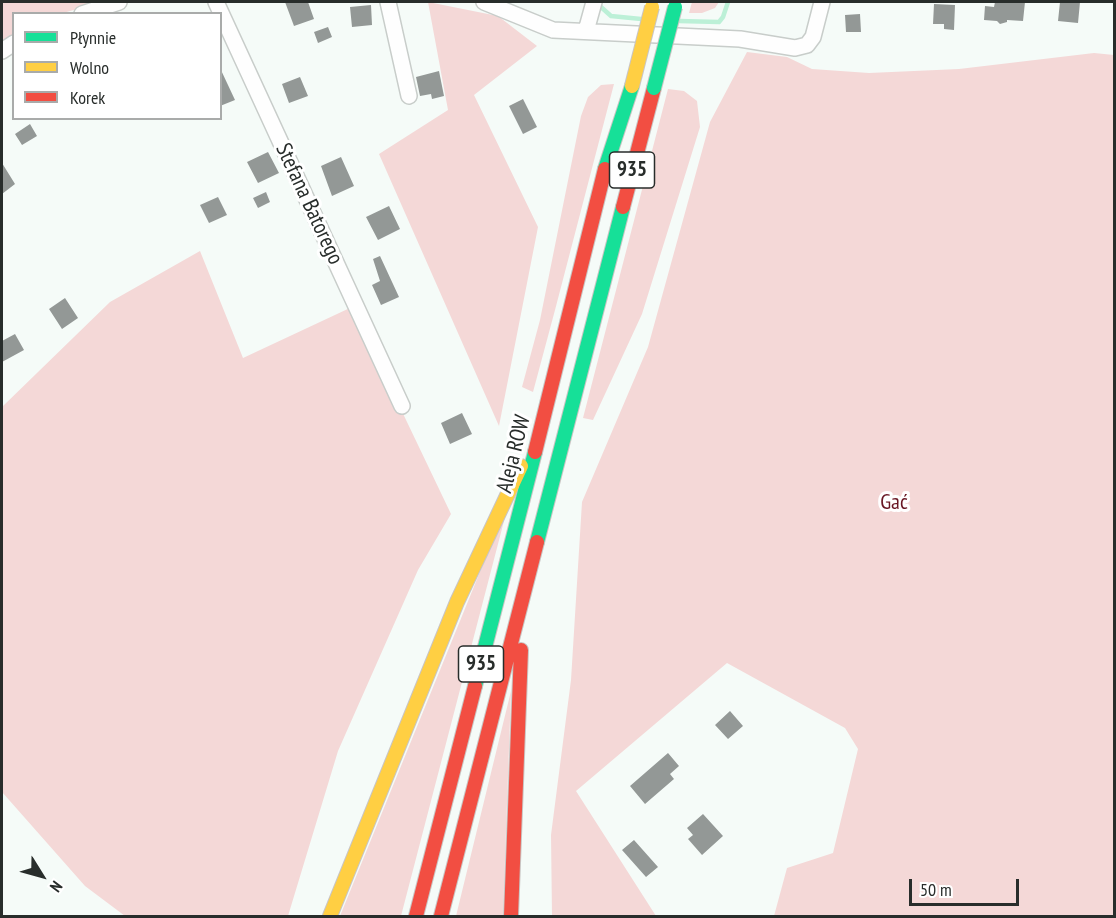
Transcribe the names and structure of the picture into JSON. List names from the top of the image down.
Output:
{
  "streets": {
    "main road": ["935", "Aleja ROW"],
    "street": ["Stefana Batorego"]
  },
  "parks": ["Gać"],
  "legend": ["Płynnie", "Wolno", "Korek"],
  "scale_bar": "50 m",
  "north": "bottom right"
}
